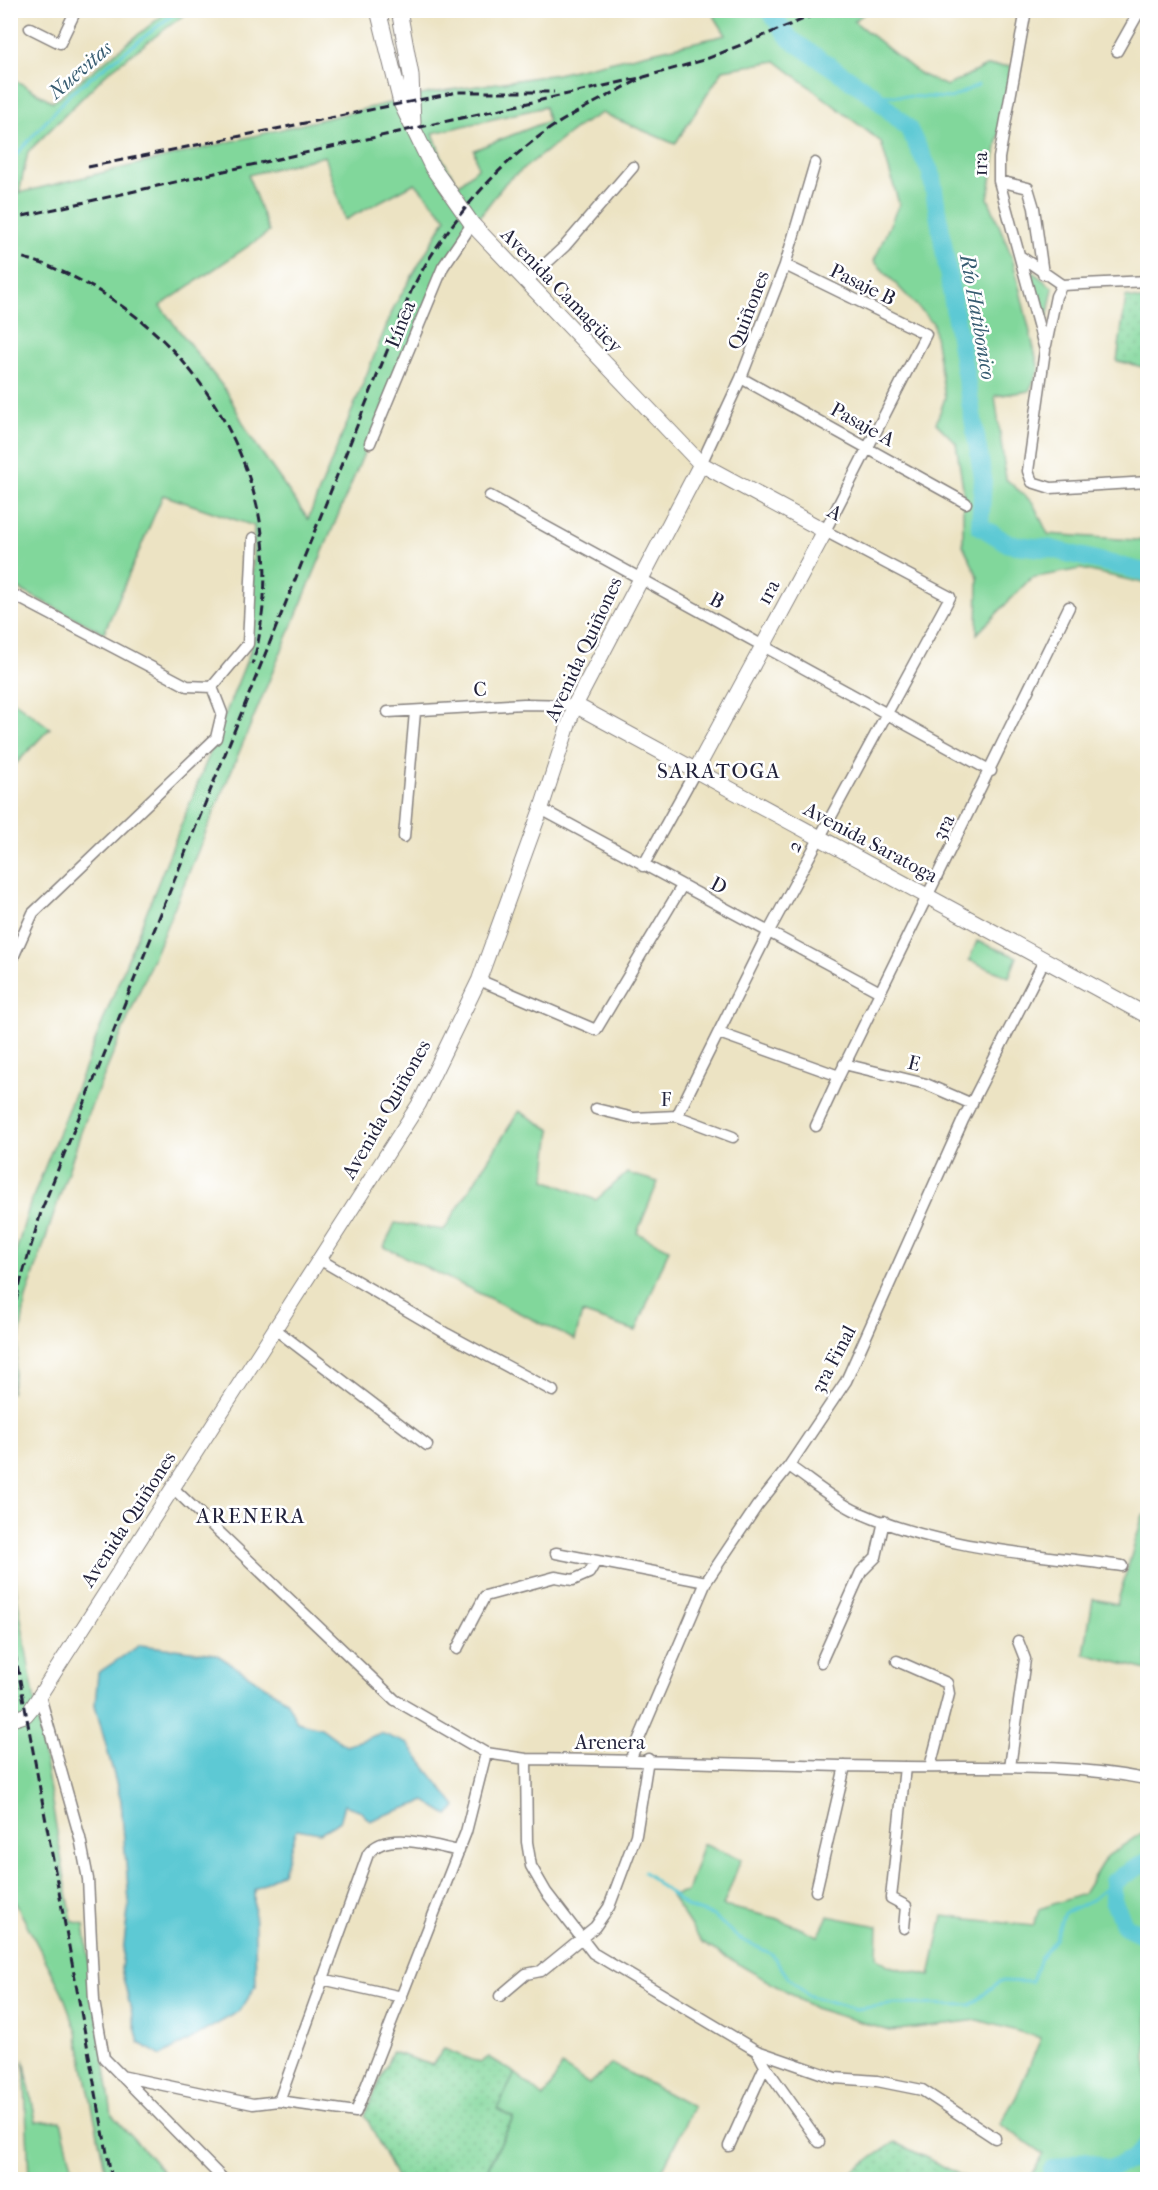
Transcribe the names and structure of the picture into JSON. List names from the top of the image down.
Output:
{
  "streets": {
    "main road": [
      "1ra",
      "Avenida Camagüey",
      "A",
      "Avenida Quiñones",
      "Avenida Saratoga"
    ],
    "street": [
      "Pasaje B",
      "Quiñones",
      "Línea",
      "Pasaje A",
      "B",
      "C",
      "3ra",
      "2",
      "D",
      "E",
      "F",
      "3ra Final",
      "Arenera"
    ]
  },
  "crossings": [
    ["1ra", "Pasaje B"],
    ["1ra", "Pasaje A"],
    ["1ra", "A"],
    ["1ra", "B"],
    ["1ra", "Avenida Saratoga"],
    ["1ra", "D"],
    ["Pasaje B", "Quiñones"],
    ["Avenida Camagüey", "Quiñones"],
    ["Avenida Camagüey", "Línea"],
    ["Avenida Camagüey", "A"],
    ["Avenida Camagüey", "Avenida Quiñones"],
    ["Quiñones", "Pasaje A"],
    ["Quiñones", "A"],
    ["Quiñones", "Avenida Quiñones"],
    ["A", "Avenida Quiñones"],
    ["A", "2"],
    ["B", "Avenida Quiñones"],
    ["B", "3ra"],
    ["B", "2"],
    ["Avenida Quiñones", "C"],
    ["Avenida Quiñones", "Avenida Saratoga"],
    ["Avenida Quiñones", "D"],
    ["Avenida Quiñones", "Arenera"],
    ["C", "Avenida Saratoga"],
    ["3ra", "Avenida Saratoga"],
    ["3ra", "D"],
    ["3ra", "E"],
    ["Avenida Saratoga", "2"],
    ["Avenida Saratoga", "3ra Final"],
    ["2", "D"],
    ["2", "F"],
    ["E", "3ra Final"],
    ["3ra Final", "Arenera"]
  ],
  "districts": ["SARATOGA", "ARENERA"],
  "water": ["Nuevitas", "Río Hatibonico"]
}
